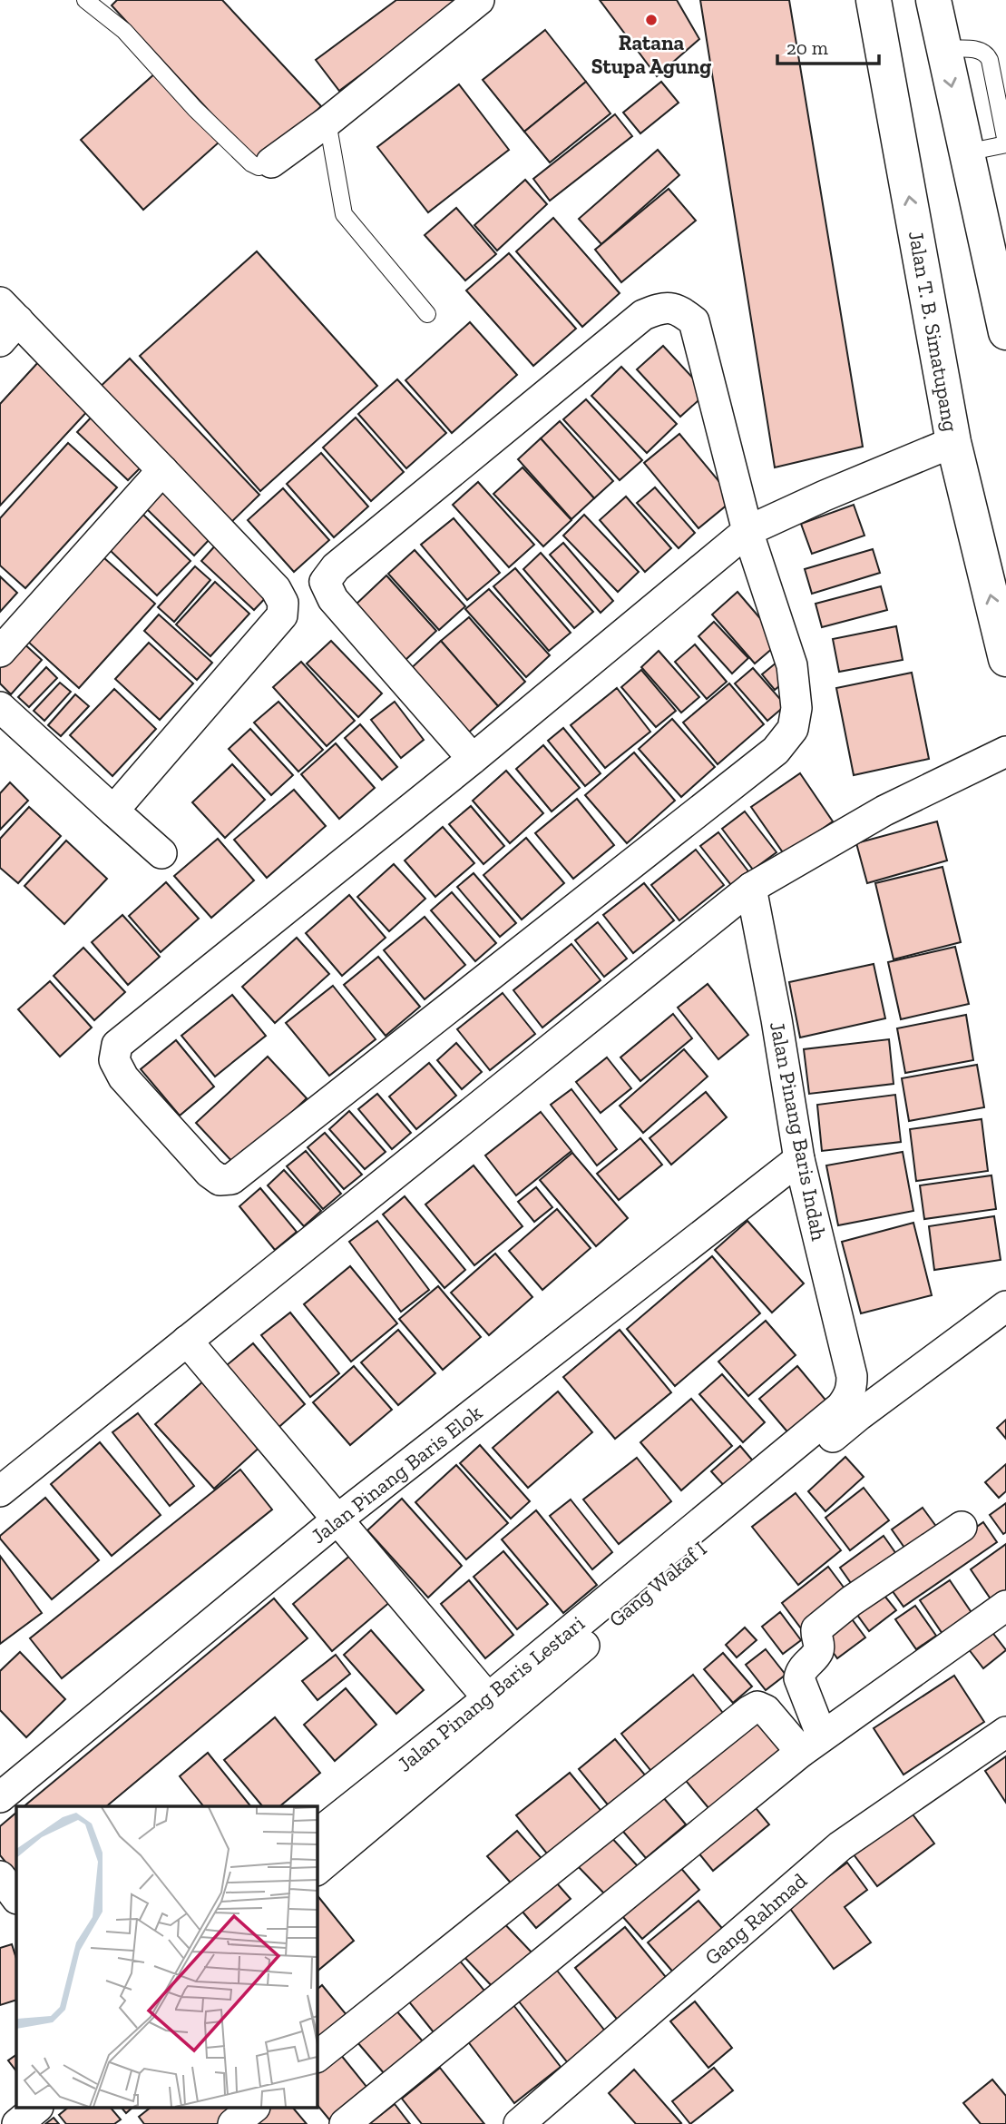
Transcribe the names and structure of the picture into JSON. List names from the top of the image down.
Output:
{
  "streets": {
    "main road": ["Jalan T. B. Simatupang"],
    "street": [
      "Jalan Pinang Baris Indah",
      "Jalan Pinang Baris Elok",
      "Gang Wakaf I",
      "Jalan Pinang Baris Lestari",
      "Gang Rahmad"
    ]
  },
  "crossings": [
    ["Jalan Pinang Baris Indah", "Jalan Pinang Baris Elok"],
    ["Jalan Pinang Baris Indah", "Jalan Pinang Baris Lestari"]
  ],
  "places": ["Ratana Stupa Agung"],
  "scale_bar": "20 m"
}
